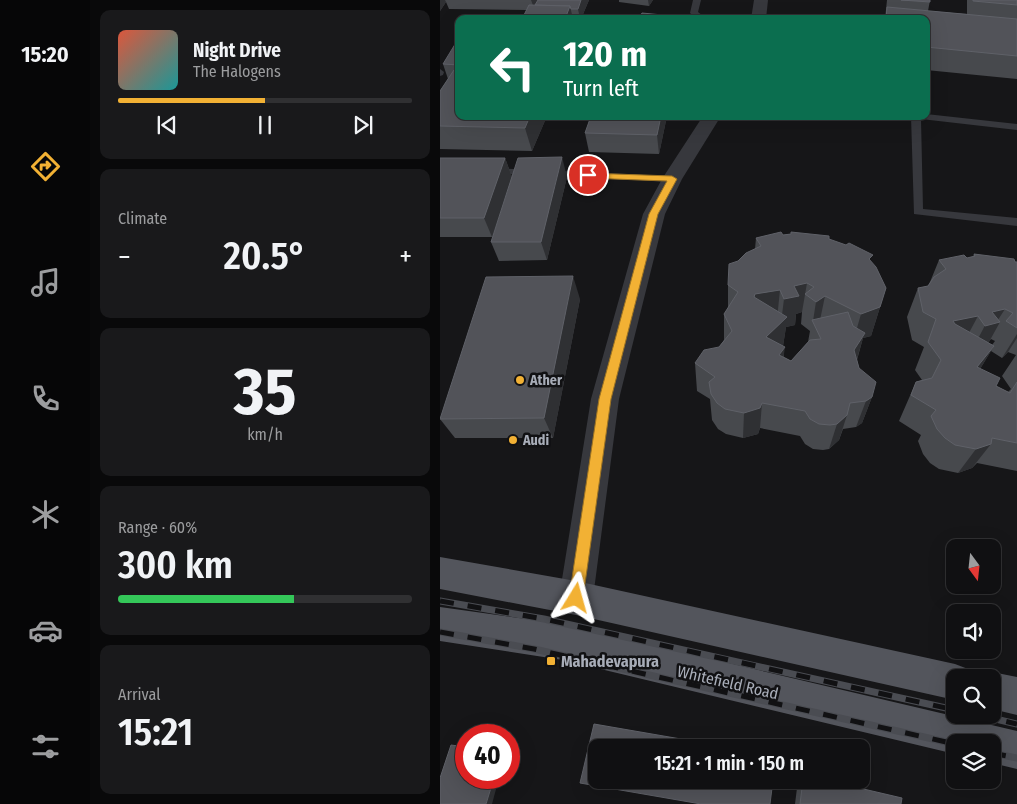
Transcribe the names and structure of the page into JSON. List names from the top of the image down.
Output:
{
  "streets": {
    "main road": ["Whitefield Road"]
  },
  "places": {
    "other": ["Ather", "Audi"],
    "transit": ["Mahadevapura"]
  },
  "north": "bottom",
  "page": {
    "tabs": "15:20",
    "turn": ["120 m", "Turn left"],
    "song": ["Night Drive", "The Halogens"],
    "tile": [
      "Climate",
      ["35", "km/h"],
      ["Range · 60%", "300 km"],
      ["Arrival", "15:21"]
    ],
    "heat": ["−", "20.5°", "+"],
    "limit": "40",
    "trip": "15:21 · 1 min · 150 m"
  }
}
